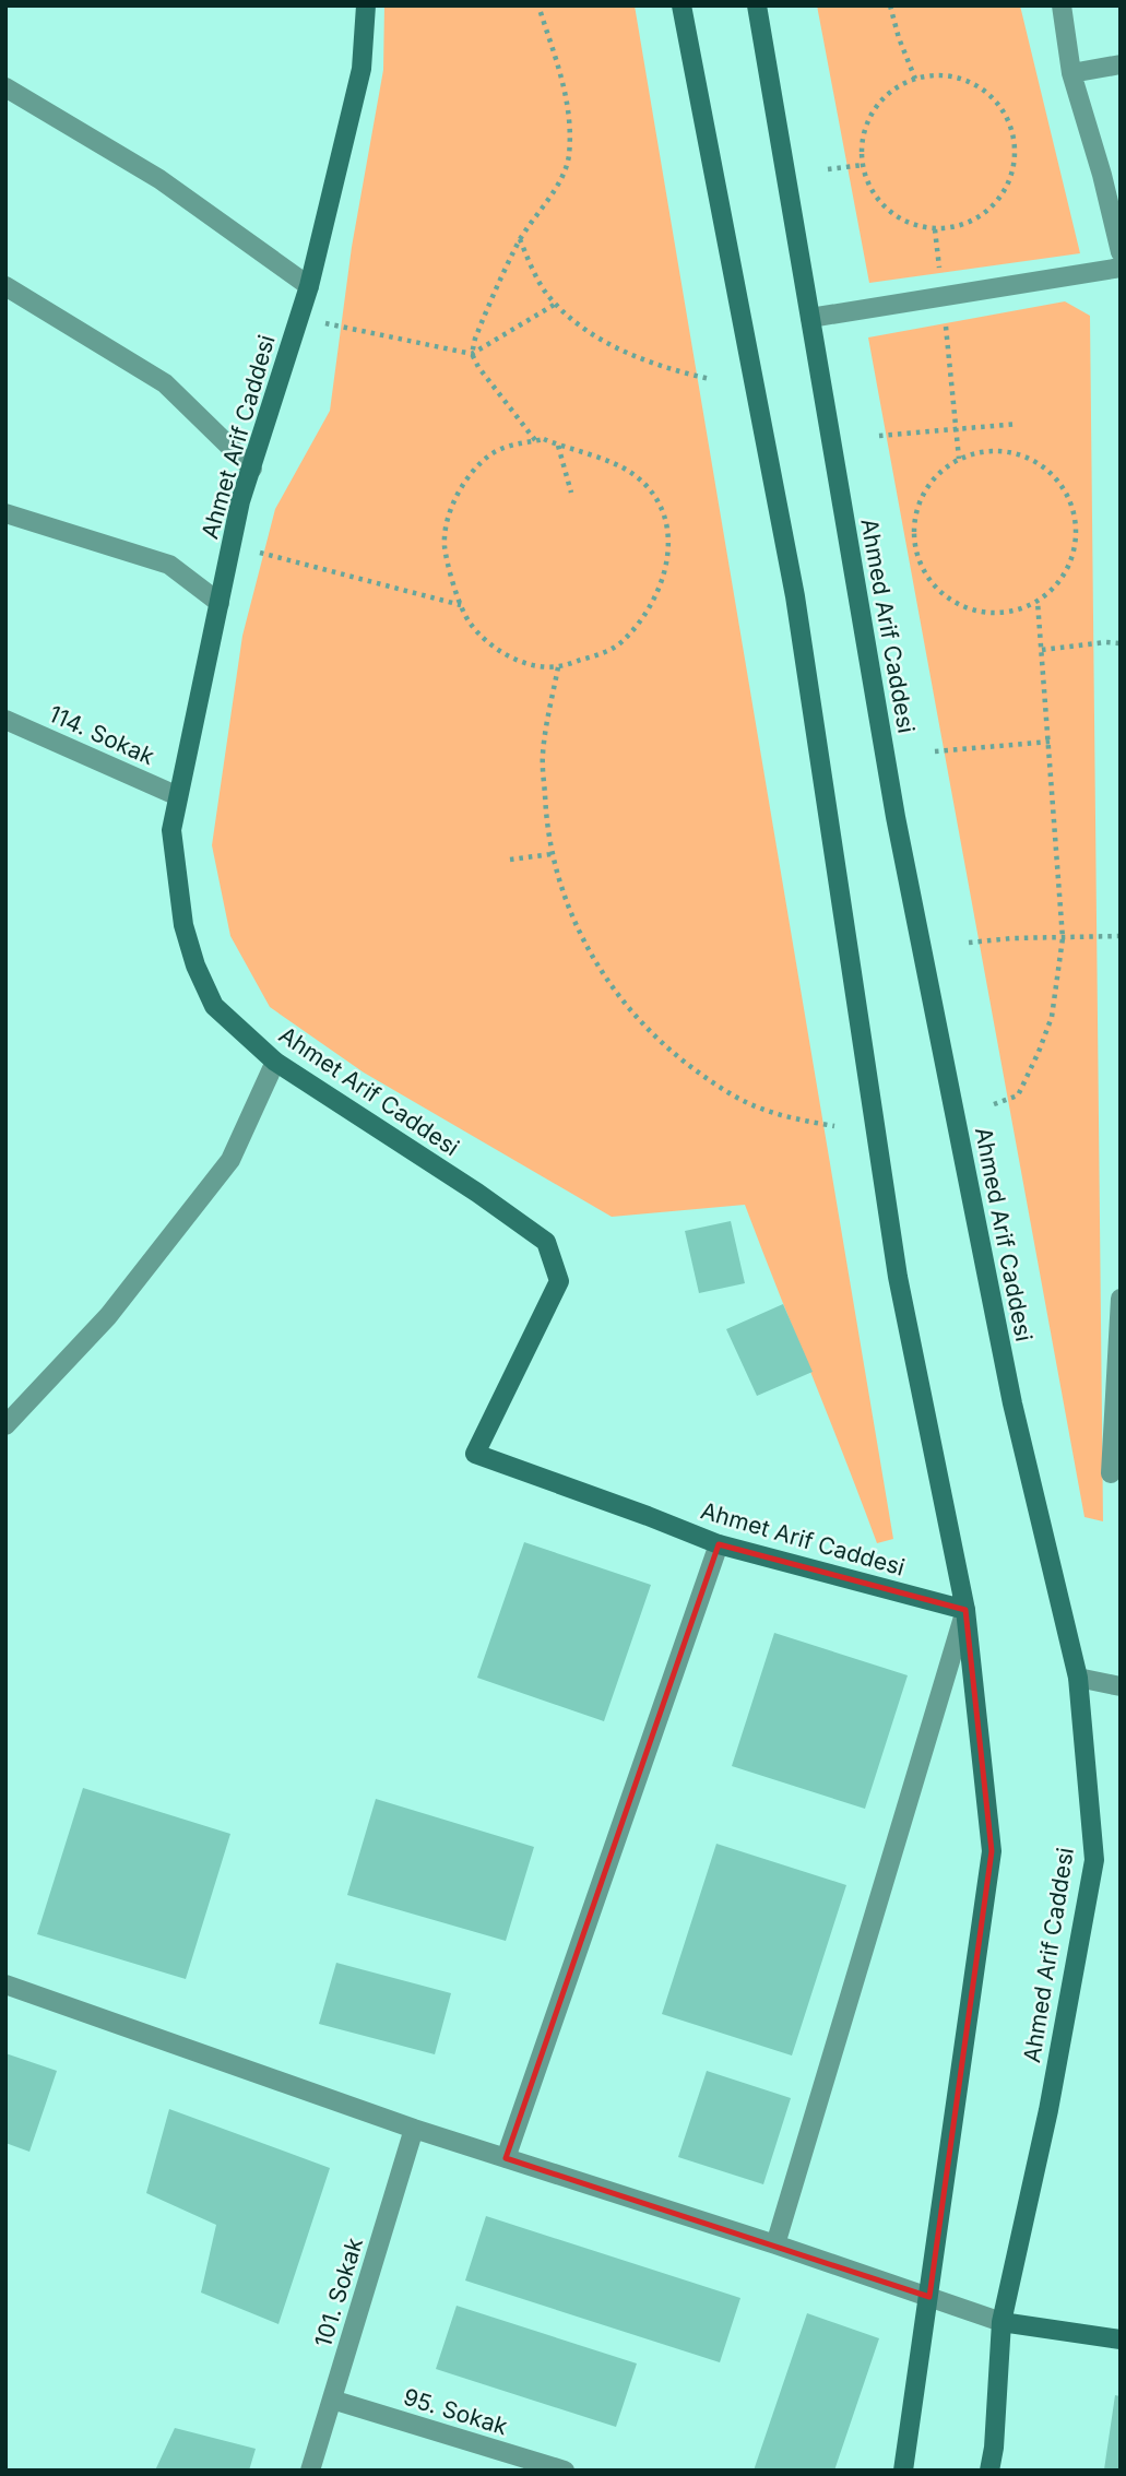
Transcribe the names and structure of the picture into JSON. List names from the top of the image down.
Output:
{
  "streets": {
    "street": [
      "Ahmet Arif Caddesi",
      "Ahmed Arif Caddesi",
      "114. Sokak",
      "101. Sokak",
      "95. Sokak"
    ]
  },
  "crossings": [
    ["Ahmet Arif Caddesi", "114. Sokak"],
    ["101. Sokak", "95. Sokak"]
  ]
}
